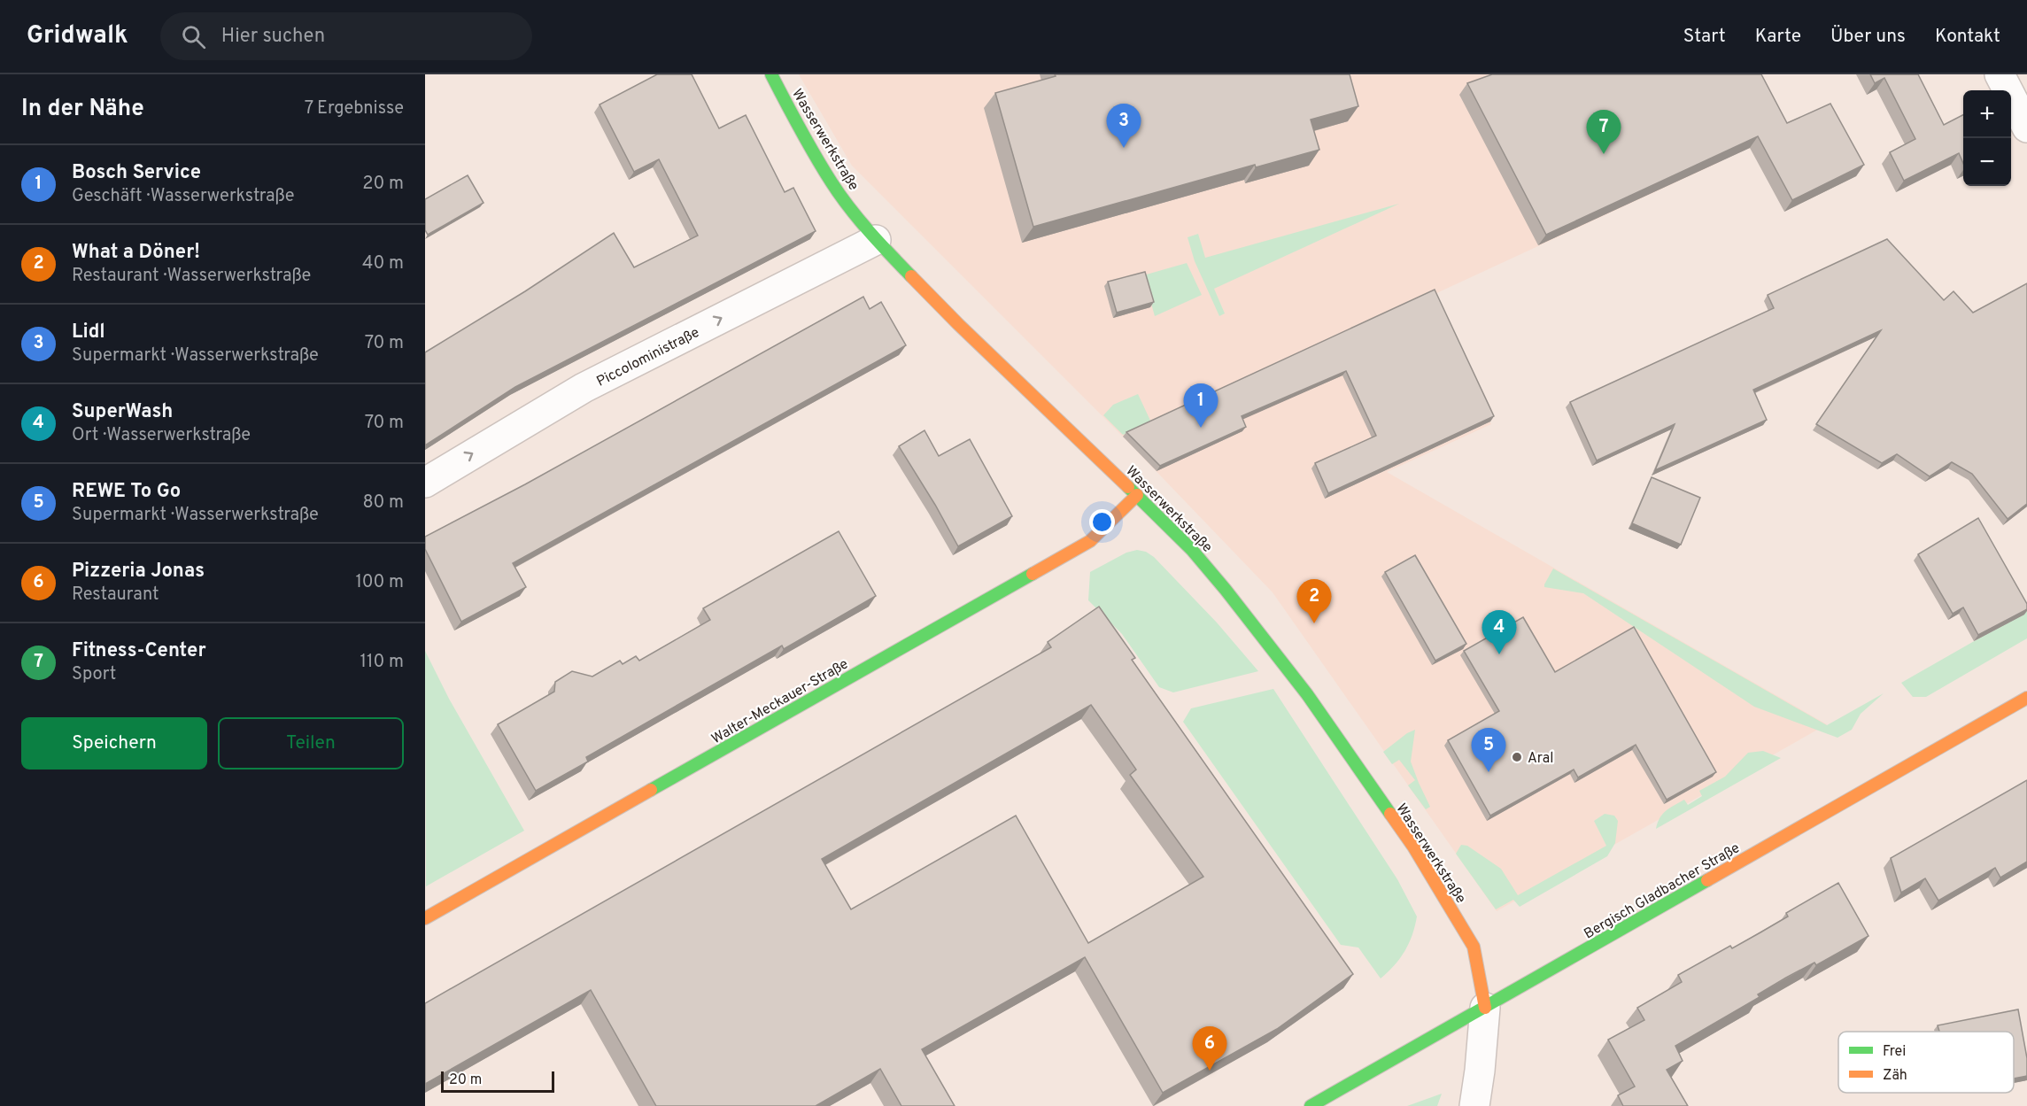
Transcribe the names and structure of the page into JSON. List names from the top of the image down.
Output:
{
  "streets": {
    "main road": ["Wasserwerkstraße", "Walter-Meckauer-Straße", "Bergisch Gladbacher Straße"],
    "street": ["Piccoloministraße"]
  },
  "crossings": [
    ["Wasserwerkstraße", "Piccoloministraße"],
    ["Wasserwerkstraße", "Walter-Meckauer-Straße"],
    ["Wasserwerkstraße", "Bergisch Gladbacher Straße"]
  ],
  "one_way": ["Piccoloministraße"],
  "places": ["Aral"],
  "legend": ["Frei", "Zäh"],
  "scale_bar": "20 m",
  "page": {
    "header": "Gridwalk",
    "search": "Hier suchen",
    "nav": [
      "Start",
      "Karte",
      "Über uns",
      "Kontakt"
    ],
    "heading": ["In der Nähe", "7 Ergebnisse"],
    "map_buttons": ["+", "−"],
    "pins": [
      "3",
      "7",
      "1",
      "2",
      "4",
      "5",
      "6"
    ],
    "list": [
      {
        "mark": "1",
        "name": "Bosch Service",
        "note": "Geschäft · Wasserwerkstraße",
        "value": "20 m"
      },
      {
        "mark": "2",
        "name": "What a Döner!",
        "note": "Restaurant · Wasserwerkstraße",
        "value": "40 m"
      },
      {
        "mark": "3",
        "name": "Lidl",
        "note": "Supermarkt · Wasserwerkstraße",
        "value": "70 m"
      },
      {
        "mark": "4",
        "name": "SuperWash",
        "note": "Ort · Wasserwerkstraße",
        "value": "70 m"
      },
      {
        "mark": "5",
        "name": "REWE To Go",
        "note": "Supermarkt · Wasserwerkstraße",
        "value": "80 m"
      },
      {
        "mark": "6",
        "name": "Pizzeria Jonas",
        "note": "Restaurant",
        "value": "100 m"
      },
      {
        "mark": "7",
        "name": "Fitness-Center",
        "note": "Sport",
        "value": "110 m"
      }
    ],
    "buttons": ["Speichern", "Teilen"],
    "scale": "20 m"
  }
}
